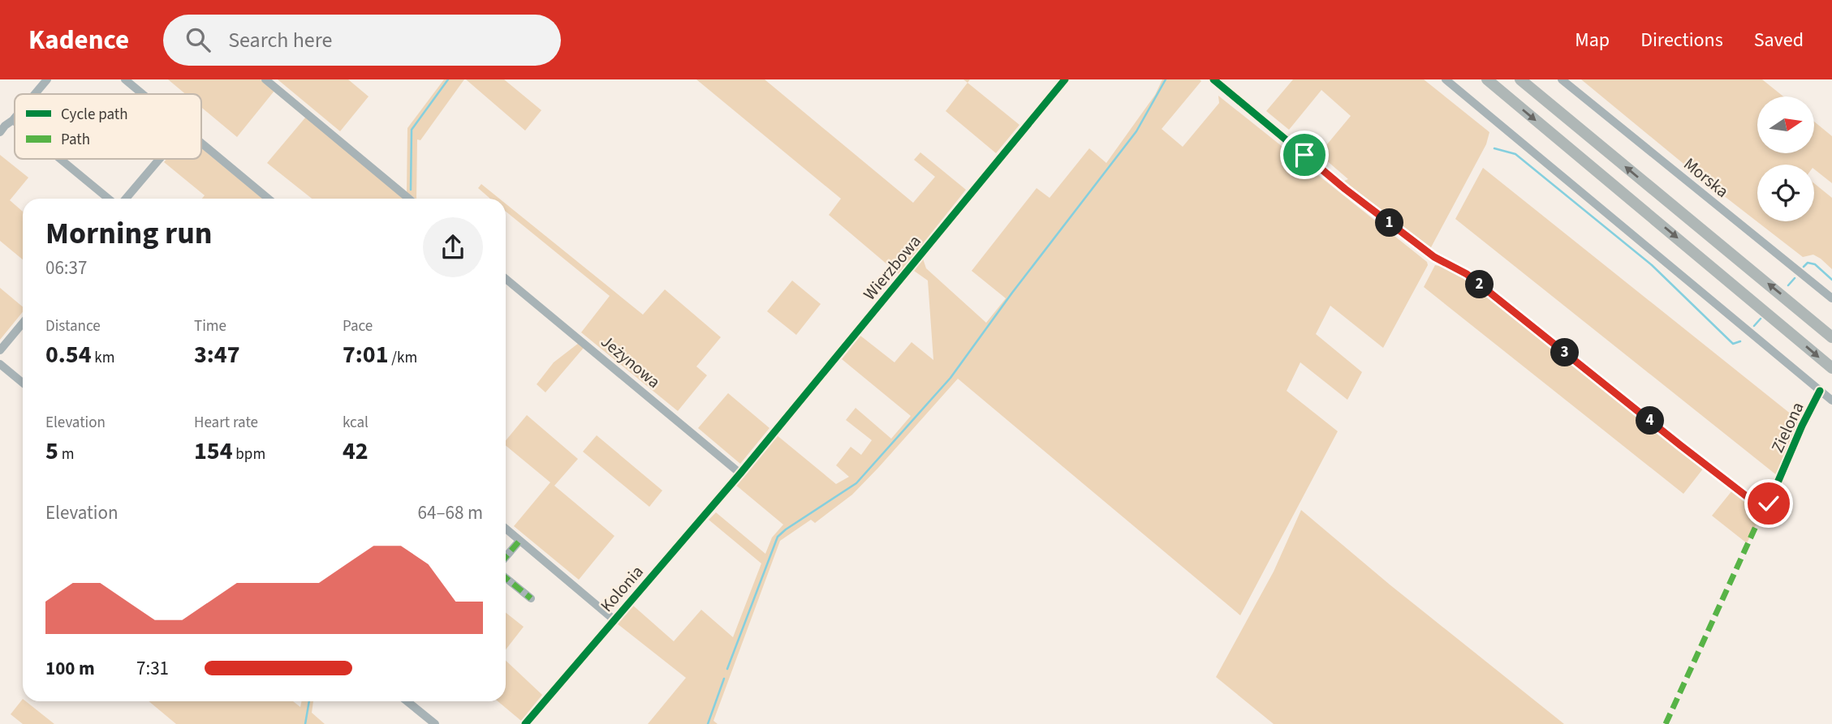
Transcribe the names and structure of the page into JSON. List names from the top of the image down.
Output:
{
  "streets": {
    "street": [
      "Morska",
      "Wierzbowa",
      "Jeżynowa",
      "Zielona",
      "Kolonia"
    ]
  },
  "crossings": [
    ["Wierzbowa", "Jeżynowa"],
    ["Wierzbowa", "Kolonia"],
    ["Jeżynowa", "Kolonia"]
  ],
  "legend": ["Cycle path", "Path"],
  "north": "right",
  "page": {
    "header": "Kadence",
    "search": "Search here",
    "nav": ["Map", "Directions", "Saved"],
    "heading": ["Morning run", "06:37"],
    "pins": [
      "1",
      "2",
      "3",
      "4"
    ],
    "stats": [
      ["Distance", "0.54 km"],
      ["Time", "3:47"],
      ["Pace", "7:01 /km"],
      ["Elevation", "5 m"],
      ["Heart rate", "154 bpm"],
      ["kcal", "42"]
    ],
    "chart": ["Elevation", "64–68 m"],
    "list": [
      {
        "name": "100 m",
        "note": "7:31"
      }
    ]
  }
}
